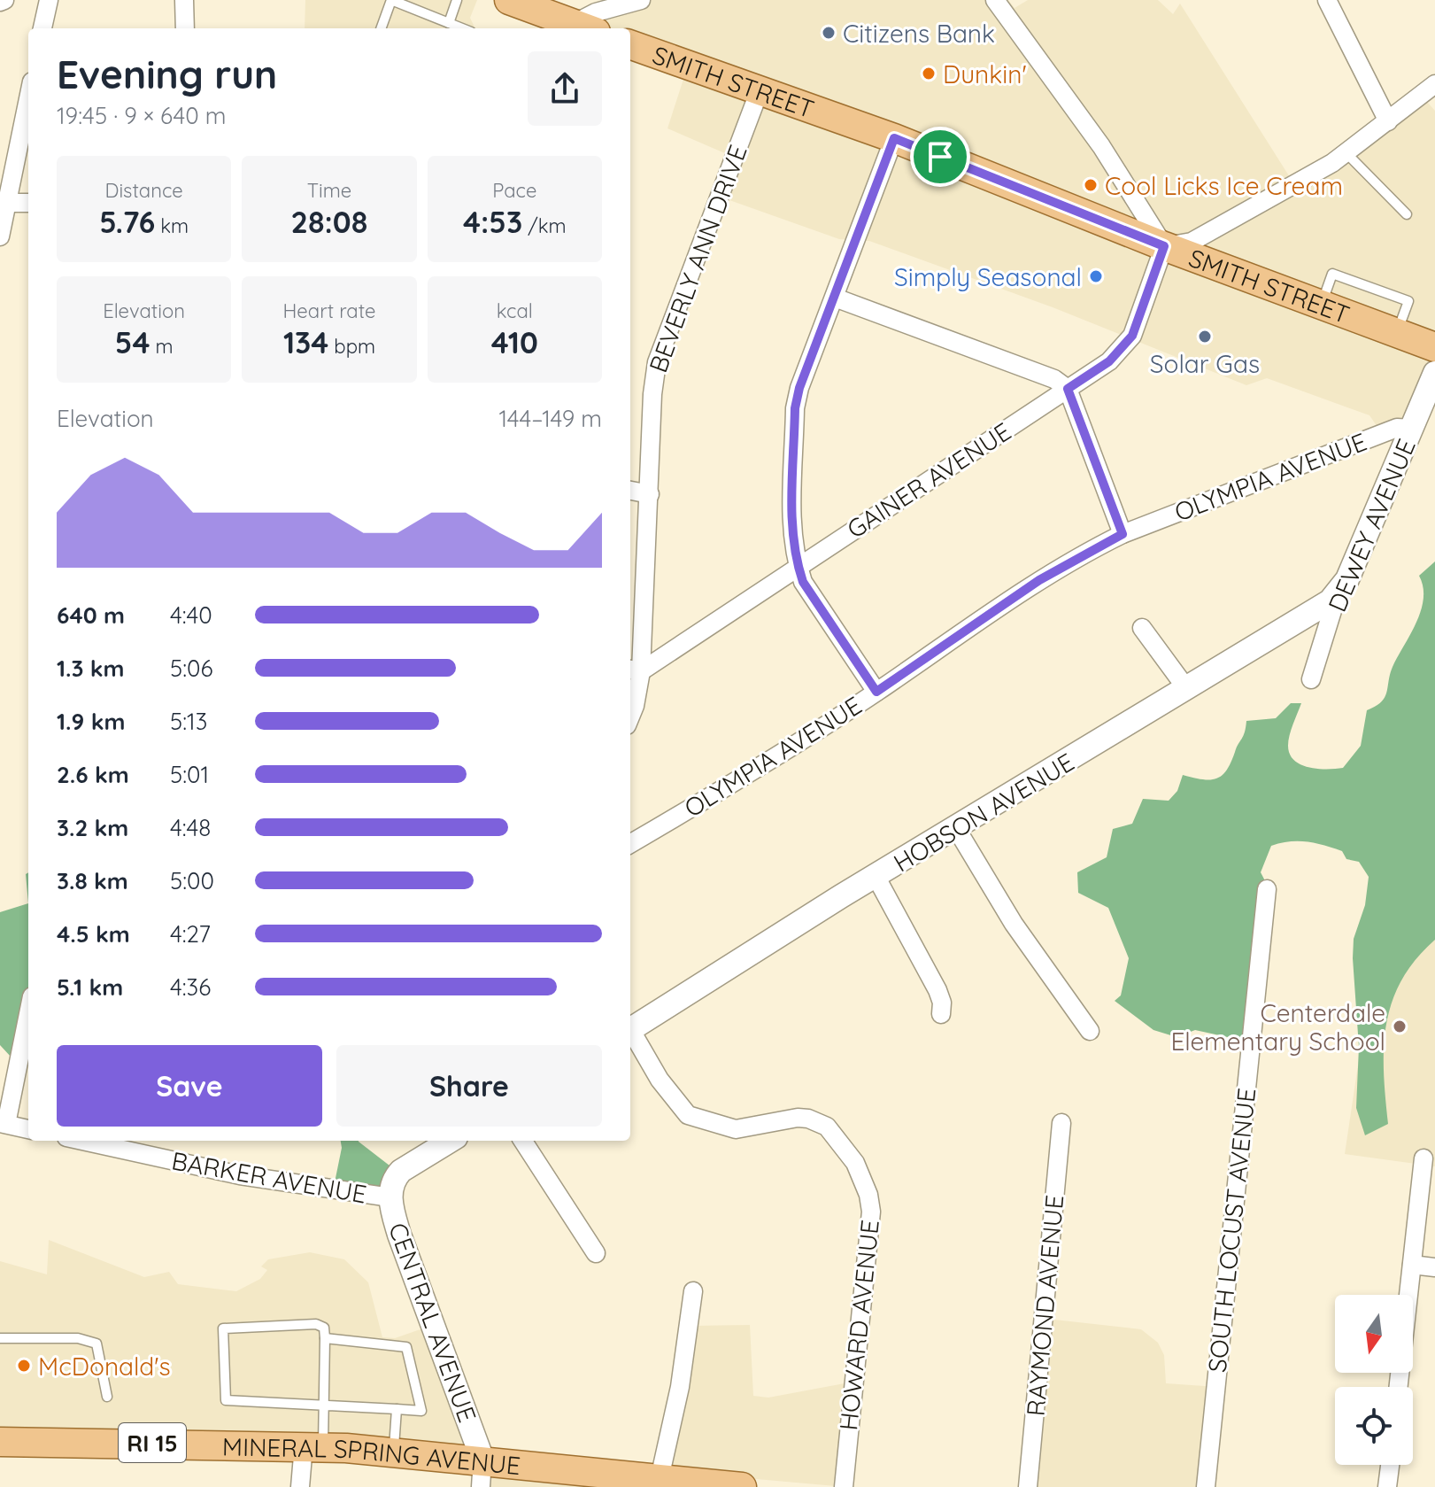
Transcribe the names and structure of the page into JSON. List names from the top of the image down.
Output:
{
  "streets": {
    "main road": ["SMITH STREET", "RI 15", "MINERAL SPRING AVENUE"],
    "street": [
      "BEVERLY ANN DRIVE",
      "OLYMPIA AVENUE",
      "GAINER AVENUE",
      "DEWEY AVENUE",
      "HOBSON AVENUE",
      "BARKER AVENUE",
      "SOUTH LOCUST AVENUE",
      "RAYMOND AVENUE",
      "CENTRAL AVENUE",
      "HOWARD AVENUE"
    ]
  },
  "crossings": [
    ["SMITH STREET", "BEVERLY ANN DRIVE"],
    ["SMITH STREET", "GAINER AVENUE"],
    ["BEVERLY ANN DRIVE", "GAINER AVENUE"],
    ["OLYMPIA AVENUE", "DEWEY AVENUE"],
    ["DEWEY AVENUE", "HOBSON AVENUE"],
    ["BARKER AVENUE", "CENTRAL AVENUE"],
    ["CENTRAL AVENUE", "MINERAL SPRING AVENUE"]
  ],
  "places": [
    "Citizens Bank",
    "Dunkin'",
    "Cool Licks Ice Cream",
    "Simply Seasonal",
    "Solar Gas",
    "Centerdale Elementary School",
    "McDonald's"
  ],
  "north": "bottom",
  "page": {
    "heading": ["Evening run", "19:45 · 9 × 640 m"],
    "stats": [
      ["Distance", "5.76 km"],
      ["Time", "28:08"],
      ["Pace", "4:53 /km"],
      ["Elevation", "54 m"],
      ["Heart rate", "134 bpm"],
      ["kcal", "410"]
    ],
    "chart": ["Elevation", "144–149 m"],
    "list": [
      {
        "name": "640 m",
        "note": "4:40"
      },
      {
        "name": "1.3 km",
        "note": "5:06"
      },
      {
        "name": "1.9 km",
        "note": "5:13"
      },
      {
        "name": "2.6 km",
        "note": "5:01"
      },
      {
        "name": "3.2 km",
        "note": "4:48"
      },
      {
        "name": "3.8 km",
        "note": "5:00"
      },
      {
        "name": "4.5 km",
        "note": "4:27"
      },
      {
        "name": "5.1 km",
        "note": "4:36"
      }
    ],
    "buttons": ["Save", "Share"]
  }
}
